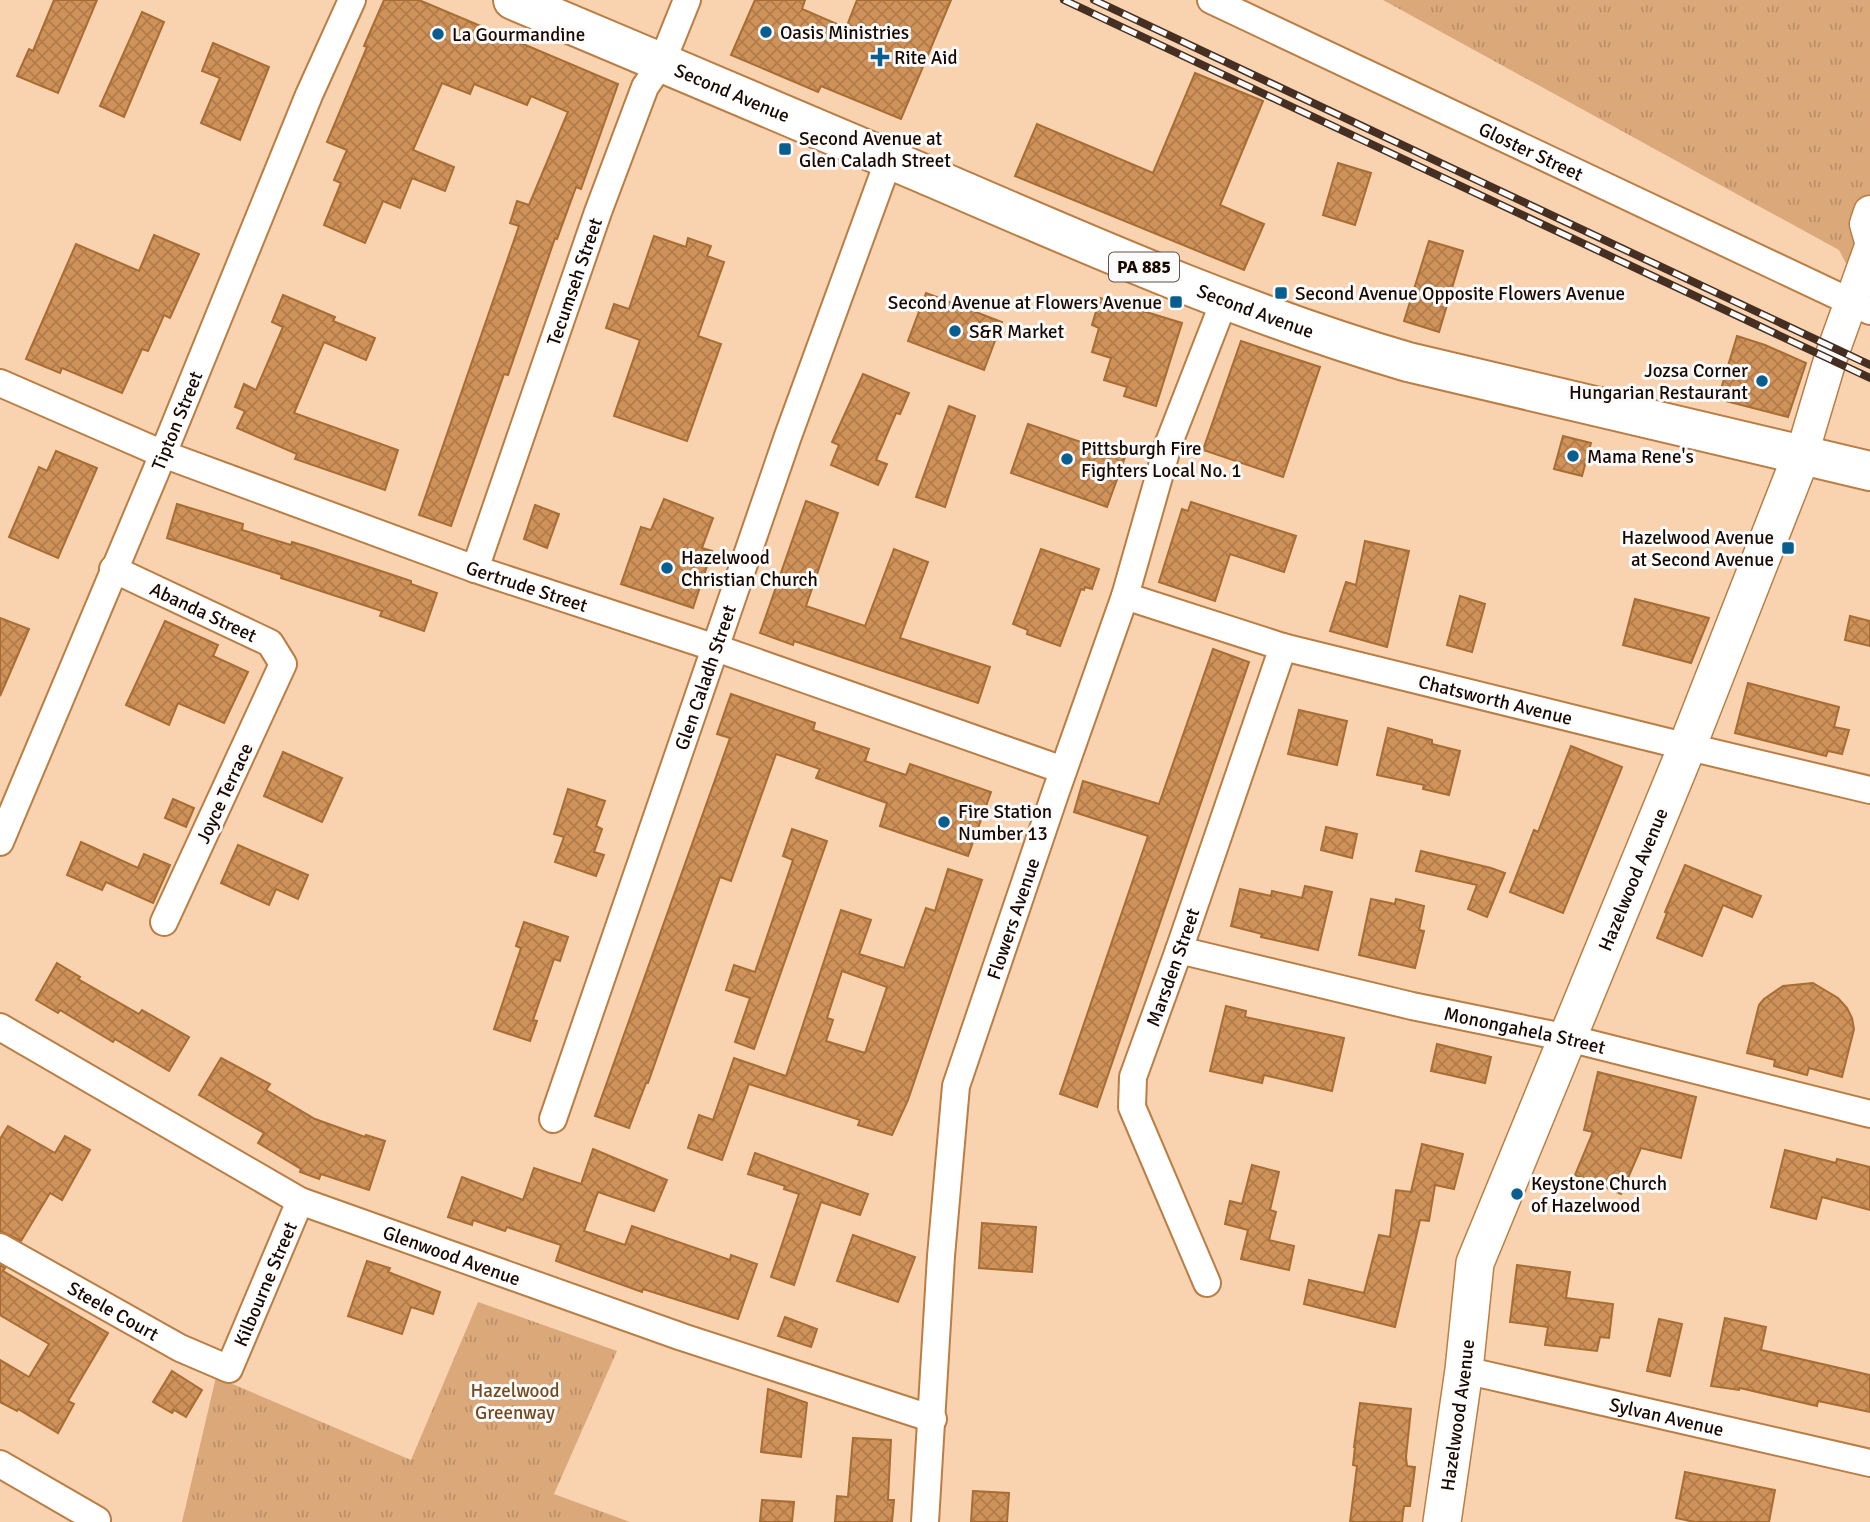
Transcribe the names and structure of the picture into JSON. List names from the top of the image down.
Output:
{
  "streets": {
    "main road": ["Second Avenue", "PA 885", "Hazelwood Avenue"],
    "street": [
      "Gloster Street",
      "Tecumseh Street",
      "Tipton Street",
      "Gertrude Street",
      "Abanda Street",
      "Glen Caladh Street",
      "Chatsworth Avenue",
      "Joyce Terrace",
      "Flowers Avenue",
      "Marsden Street",
      "Monongahela Street",
      "Glenwood Avenue",
      "Kilbourne Street",
      "Steele Court",
      "Sylvan Avenue"
    ]
  },
  "crossings": [
    ["Second Avenue", "Tecumseh Street"],
    ["Second Avenue", "Glen Caladh Street"],
    ["Second Avenue", "Hazelwood Avenue"],
    ["Second Avenue", "Flowers Avenue"],
    ["Gloster Street", "Hazelwood Avenue"],
    ["Tecumseh Street", "Gertrude Street"],
    ["Tipton Street", "Gertrude Street"],
    ["Tipton Street", "Abanda Street"],
    ["Gertrude Street", "Glen Caladh Street"],
    ["Gertrude Street", "Flowers Avenue"],
    ["Abanda Street", "Joyce Terrace"],
    ["Chatsworth Avenue", "Hazelwood Avenue"],
    ["Chatsworth Avenue", "Flowers Avenue"],
    ["Chatsworth Avenue", "Marsden Street"],
    ["Hazelwood Avenue", "Monongahela Street"],
    ["Hazelwood Avenue", "Sylvan Avenue"],
    ["Flowers Avenue", "Glenwood Avenue"],
    ["Marsden Street", "Monongahela Street"],
    ["Glenwood Avenue", "Kilbourne Street"],
    ["Kilbourne Street", "Steele Court"]
  ],
  "parks": ["Hazelwood Greenway"],
  "places": {
    "other": [
      "Oasis Ministries",
      "La Gourmandine",
      "S&R Market",
      "Jozsa Corner Hungarian Restaurant",
      "Mama Rene's",
      "Pittsburgh Fire Fighters Local No. 1",
      "Hazelwood Christian Church",
      "Fire Station Number 13",
      "Keystone Church of Hazelwood"
    ],
    "health": ["Rite Aid"],
    "transit": [
      "Second Avenue at Glen Caladh Street",
      "Second Avenue Opposite Flowers Avenue",
      "Second Avenue at Flowers Avenue",
      "Hazelwood Avenue at Second Avenue"
    ]
  }
}
